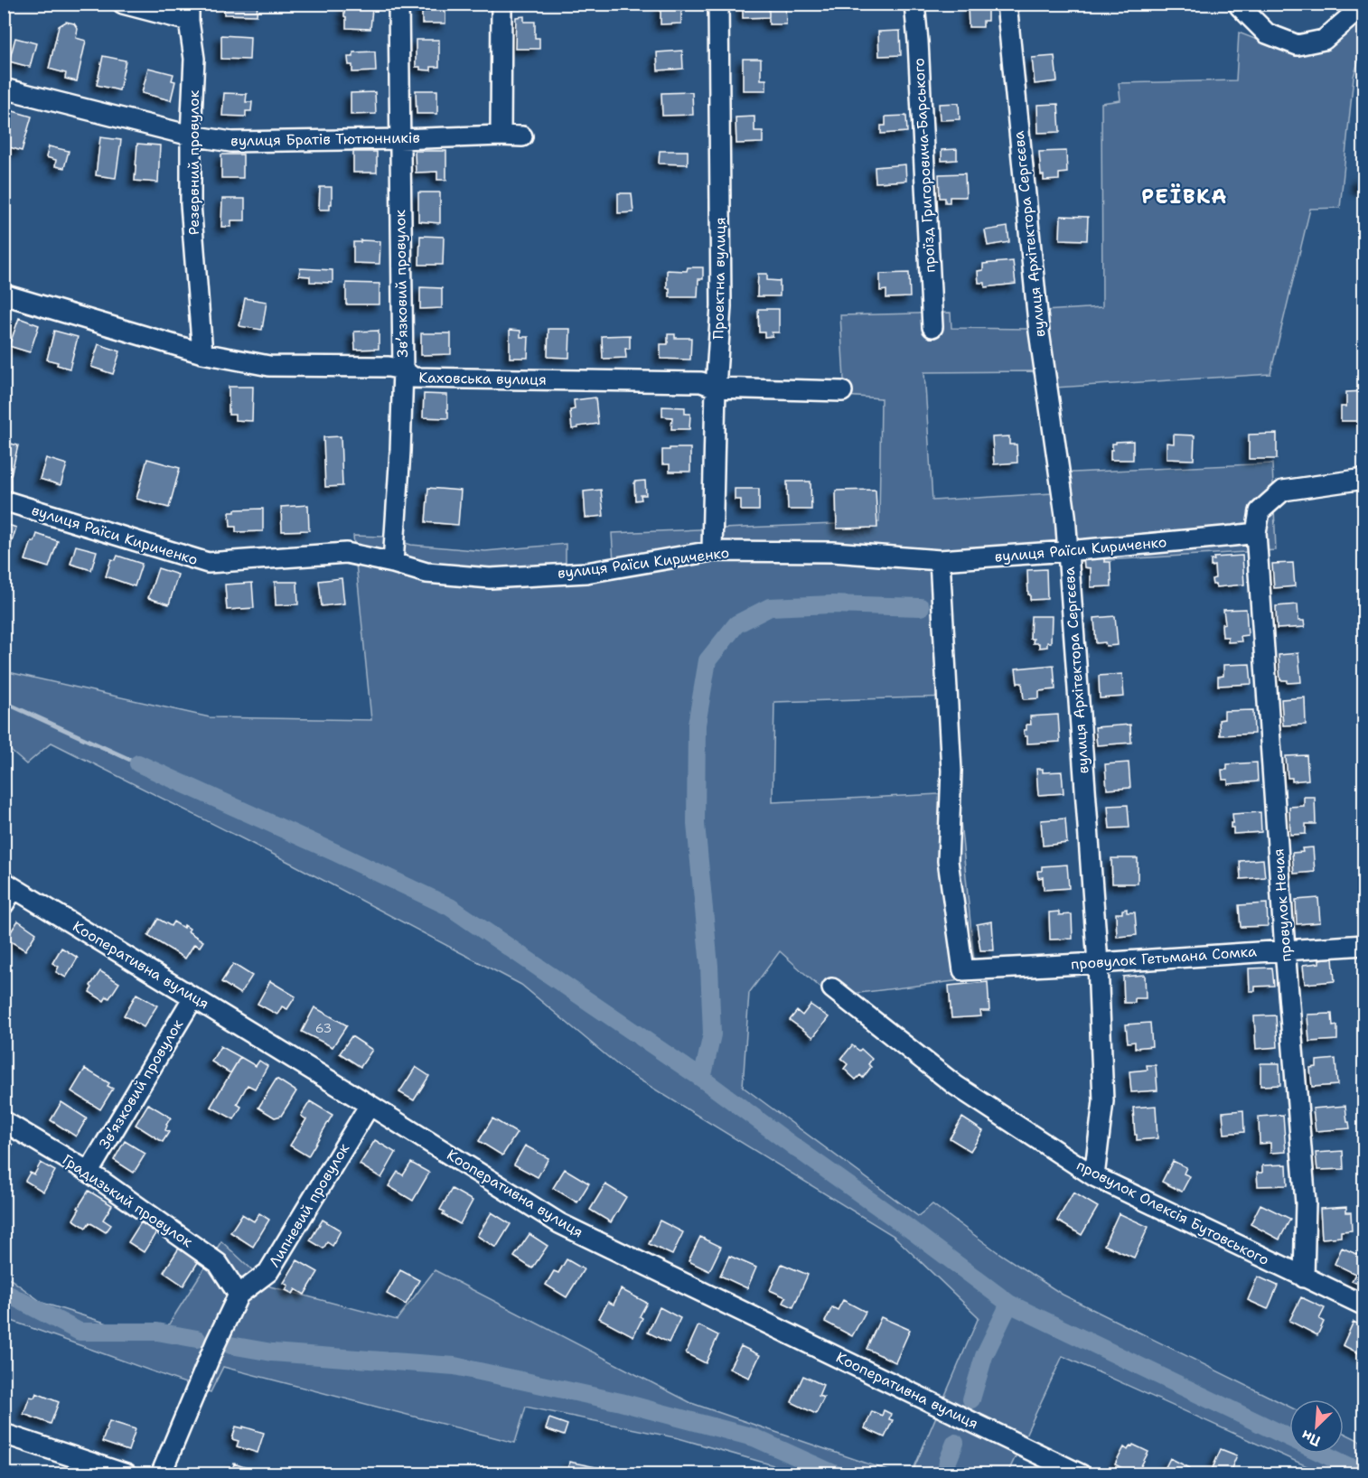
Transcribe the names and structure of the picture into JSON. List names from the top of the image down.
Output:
{
  "streets": {
    "street": [
      "вулиця Братів Тютюнників",
      "Резервний провулок",
      "проїзд Григоровича-Барського",
      "вулиця Архітектора Сергєєва",
      "Проектна вулиця",
      "Звʼязковий провулок",
      "Каховська вулиця",
      "вулиця Раїси Кириченко",
      "провулок Нечая",
      "провулок Гетьмана Сомка",
      "Кооперативна вулиця",
      "Градизький провулок",
      "Липневий провулок",
      "провулок Олексія Бутовського"
    ]
  },
  "crossings": [
    ["вулиця Братів Тютюнників", "Резервний провулок"],
    ["вулиця Братів Тютюнників", "Звʼязковий провулок"],
    ["Резервний провулок", "Каховська вулиця"],
    ["вулиця Архітектора Сергєєва", "вулиця Раїси Кириченко"],
    ["вулиця Архітектора Сергєєва", "провулок Гетьмана Сомка"],
    ["вулиця Архітектора Сергєєва", "провулок Олексія Бутовського"],
    ["Проектна вулиця", "Каховська вулиця"],
    ["Проектна вулиця", "вулиця Раїси Кириченко"],
    ["Звʼязковий провулок", "Каховська вулиця"],
    ["Звʼязковий провулок", "вулиця Раїси Кириченко"],
    ["Звʼязковий провулок", "Кооперативна вулиця"],
    ["Звʼязковий провулок", "Градизький провулок"],
    ["вулиця Раїси Кириченко", "провулок Нечая"],
    ["вулиця Раїси Кириченко", "провулок Гетьмана Сомка"],
    ["провулок Нечая", "провулок Гетьмана Сомка"],
    ["провулок Нечая", "провулок Олексія Бутовського"],
    ["Кооперативна вулиця", "Липневий провулок"],
    ["Градизький провулок", "Липневий провулок"]
  ],
  "districts": ["РЕЇВКА"],
  "house_numbers": ["63"],
  "north": "bottom left"
}
